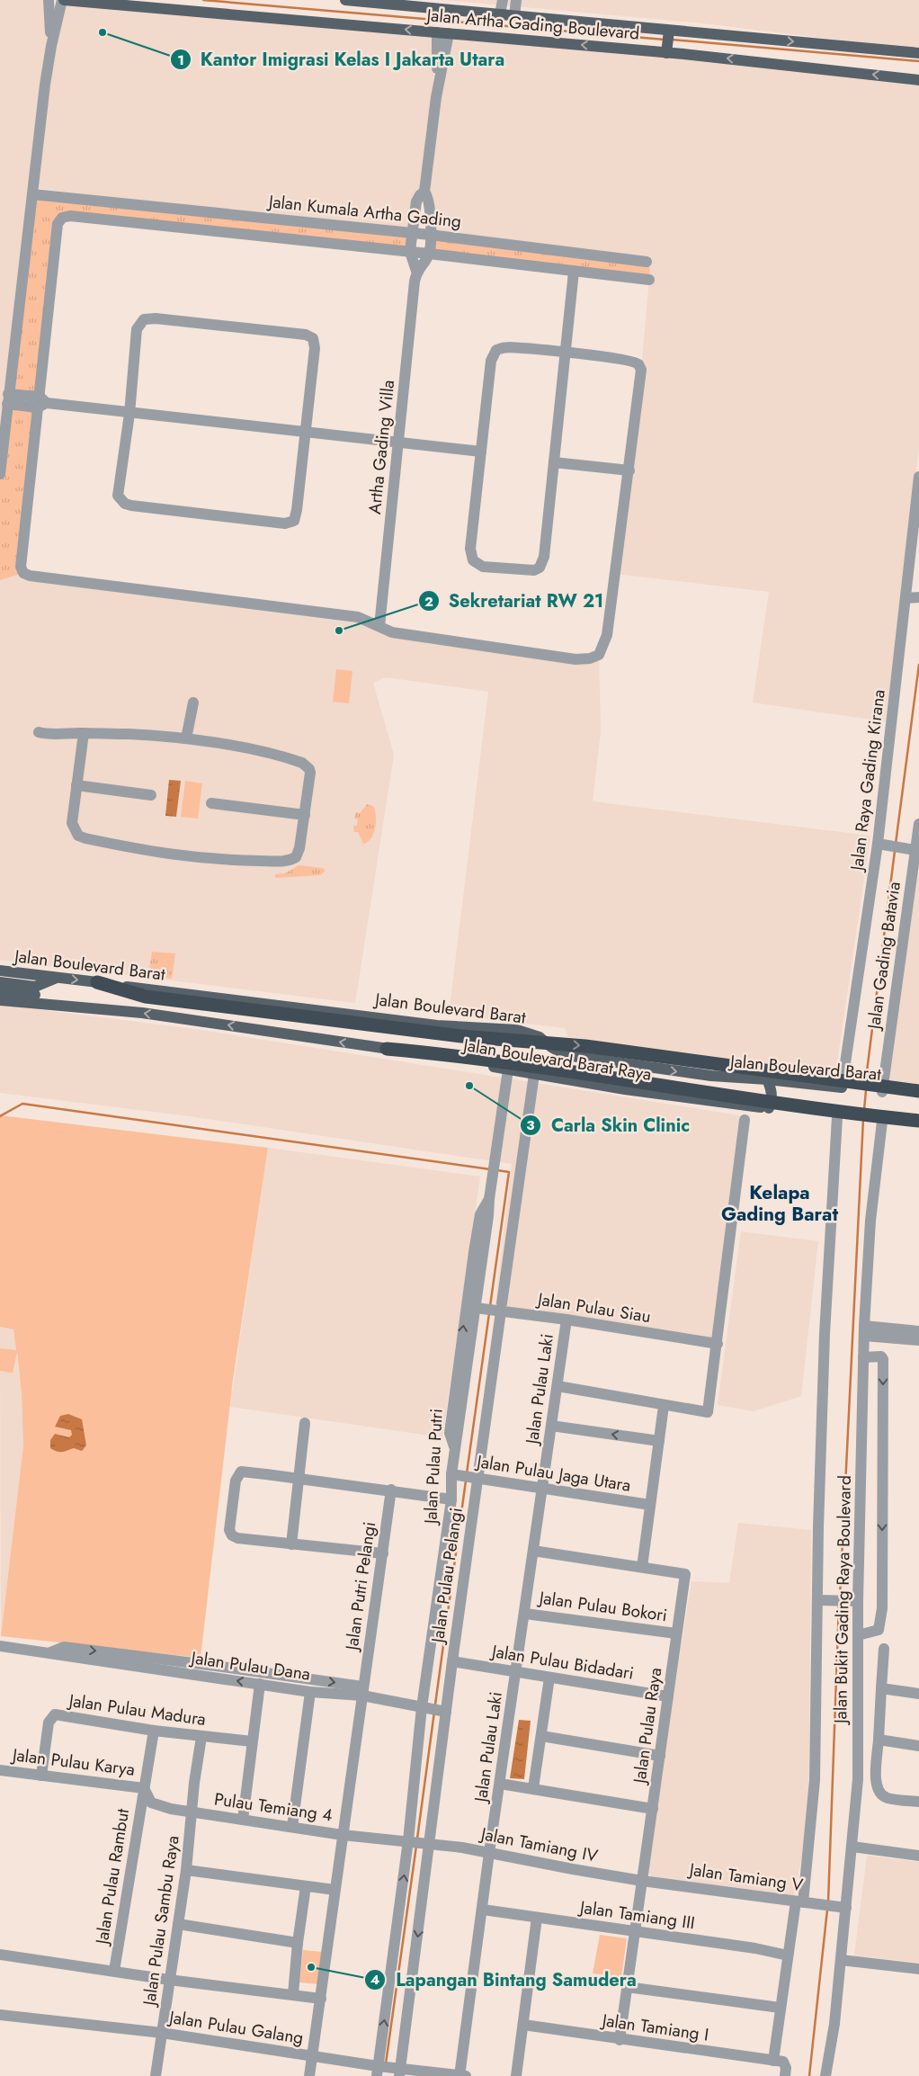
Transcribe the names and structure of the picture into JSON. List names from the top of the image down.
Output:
{
  "streets": {
    "main road": ["Jalan Artha Gading Boulevard", "Jalan Boulevard Barat", "Jalan Boulevard Barat Raya"],
    "street": [
      "Jalan Kumala Artha Gading",
      "Artha Gading Villa",
      "Jalan Raya Gading Kirana",
      "Jalan Gading Batavia",
      "Jalan Pulau Siau",
      "Jalan Pulau Laki",
      "Jalan Pulau Putri",
      "Jalan Pulau Jaga Utara",
      "Jalan Pulau Pelangi",
      "Jalan Putri Pelangi",
      "Jalan Bukit Gading Raya Boulevard",
      "Jalan Pulau Bokori",
      "Jalan Pulau Bidadari",
      "Jalan Pulau Dana",
      "Jalan Pulau Madura",
      "Jalan Pulau Raya",
      "Jalan Pulau Karya",
      "Pulau Temiang 4",
      "Jalan Tamiang IV",
      "Jalan Pulau Rambut",
      "Jalan Tamiang V",
      "Jalan Tamiang III",
      "Jalan Pulau Sambu Raya",
      "Jalan Pulau Galang",
      "Jalan Tamiang I"
    ]
  },
  "crossings": [
    ["Jalan Raya Gading Kirana", "Jalan Boulevard Barat"],
    ["Jalan Gading Batavia", "Jalan Boulevard Barat"],
    ["Jalan Boulevard Barat Raya", "Jalan Pulau Putri"],
    ["Jalan Boulevard Barat Raya", "Jalan Pulau Pelangi"],
    ["Jalan Boulevard Barat Raya", "Jalan Bukit Gading Raya Boulevard"],
    ["Jalan Pulau Siau", "Jalan Pulau Laki"],
    ["Jalan Pulau Siau", "Jalan Pulau Putri"],
    ["Jalan Pulau Siau", "Jalan Pulau Pelangi"],
    ["Jalan Pulau Laki", "Jalan Pulau Jaga Utara"],
    ["Jalan Pulau Laki", "Jalan Pulau Bokori"],
    ["Jalan Pulau Laki", "Jalan Pulau Bidadari"],
    ["Jalan Pulau Laki", "Jalan Tamiang IV"],
    ["Jalan Pulau Laki", "Jalan Tamiang III"],
    ["Jalan Pulau Laki", "Jalan Pulau Galang"],
    ["Jalan Pulau Putri", "Jalan Pulau Jaga Utara"],
    ["Jalan Pulau Putri", "Jalan Pulau Dana"],
    ["Jalan Pulau Putri", "Pulau Temiang 4"],
    ["Jalan Pulau Putri", "Jalan Pulau Galang"],
    ["Jalan Pulau Jaga Utara", "Jalan Pulau Pelangi"],
    ["Jalan Pulau Pelangi", "Jalan Pulau Bidadari"],
    ["Jalan Pulau Pelangi", "Jalan Pulau Dana"],
    ["Jalan Pulau Pelangi", "Pulau Temiang 4"],
    ["Jalan Pulau Pelangi", "Jalan Tamiang IV"],
    ["Jalan Pulau Pelangi", "Jalan Pulau Galang"],
    ["Jalan Putri Pelangi", "Jalan Pulau Dana"],
    ["Jalan Putri Pelangi", "Pulau Temiang 4"],
    ["Jalan Putri Pelangi", "Jalan Pulau Galang"],
    ["Jalan Bukit Gading Raya Boulevard", "Jalan Tamiang V"],
    ["Jalan Pulau Bokori", "Jalan Pulau Raya"],
    ["Jalan Pulau Bidadari", "Jalan Pulau Raya"],
    ["Jalan Pulau Madura", "Jalan Pulau Karya"],
    ["Jalan Pulau Madura", "Jalan Pulau Rambut"],
    ["Jalan Pulau Madura", "Jalan Pulau Sambu Raya"],
    ["Jalan Pulau Raya", "Jalan Tamiang IV"],
    ["Jalan Pulau Raya", "Jalan Tamiang V"],
    ["Jalan Pulau Raya", "Jalan Tamiang III"],
    ["Jalan Pulau Raya", "Jalan Tamiang I"],
    ["Jalan Pulau Karya", "Pulau Temiang 4"],
    ["Jalan Pulau Karya", "Jalan Pulau Rambut"],
    ["Pulau Temiang 4", "Jalan Tamiang IV"],
    ["Pulau Temiang 4", "Jalan Pulau Rambut"],
    ["Pulau Temiang 4", "Jalan Pulau Sambu Raya"],
    ["Jalan Tamiang IV", "Jalan Tamiang V"],
    ["Jalan Pulau Sambu Raya", "Jalan Pulau Galang"]
  ],
  "one_way": ["Jalan Boulevard Barat"],
  "districts": ["Kelapa Gading Barat"],
  "places": [
    "Kantor Imigrasi Kelas I Jakarta Utara",
    "Sekretariat RW 21",
    "Carla Skin Clinic",
    "Lapangan Bintang Samudera"
  ]
}
